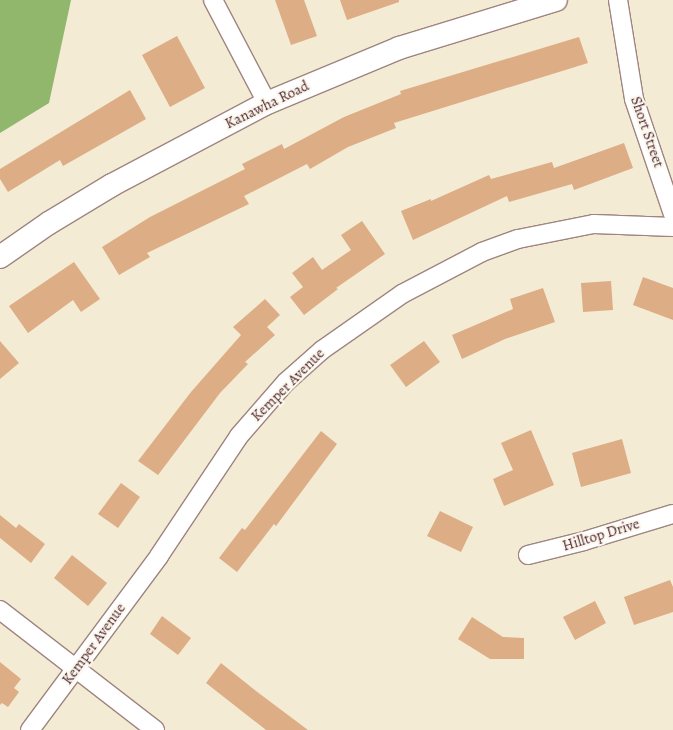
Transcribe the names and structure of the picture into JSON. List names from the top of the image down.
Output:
{
  "streets": {
    "street": [
      "Kanawha Road",
      "Short Street",
      "Kemper Avenue",
      "Hilltop Drive"
    ]
  }
}
